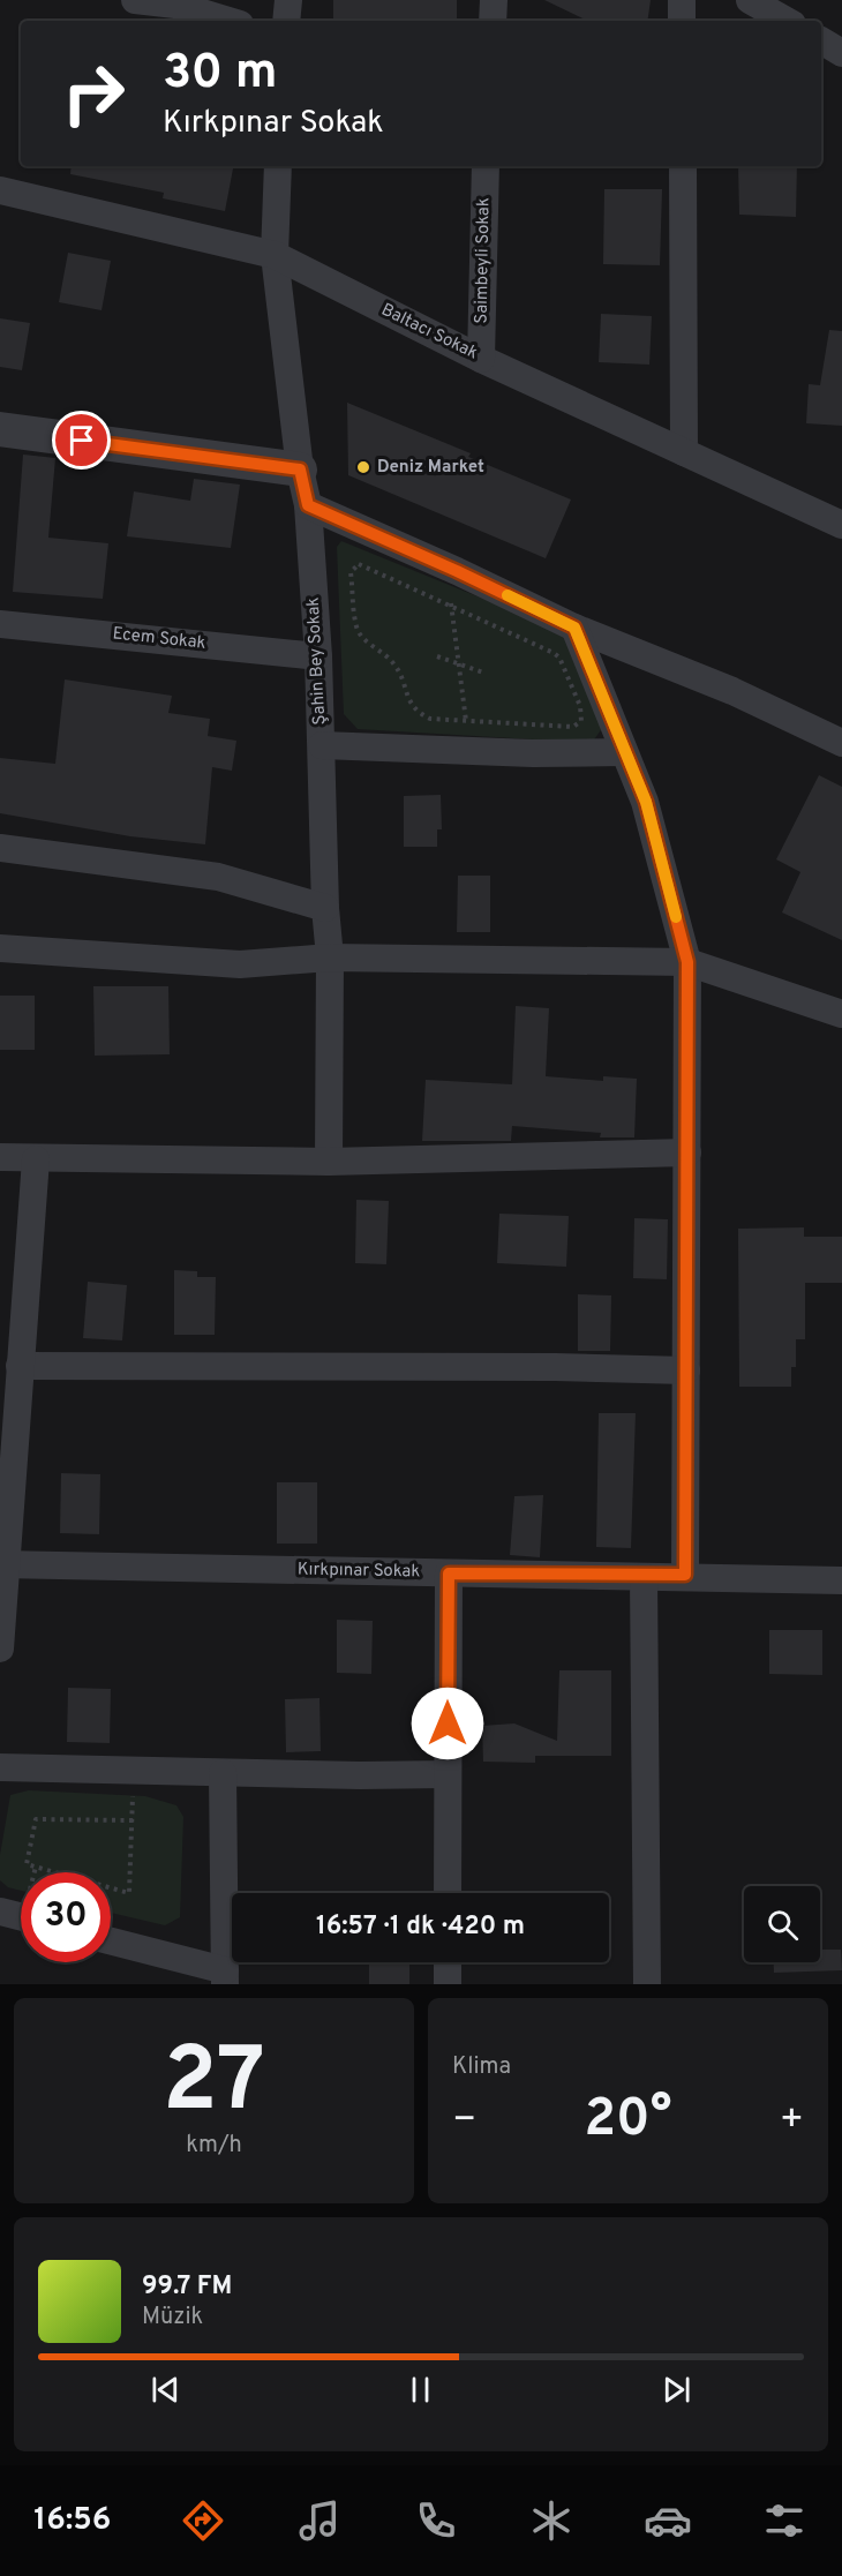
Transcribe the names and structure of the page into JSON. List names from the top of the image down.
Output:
{
  "streets": {
    "street": [
      "Saimbeyli Sokak",
      "Baltacı Sokak",
      "Ecem Sokak",
      "Şahin Bey Sokak",
      "Kırkpınar Sokak"
    ]
  },
  "crossings": [
    ["Saimbeyli Sokak", "Baltacı Sokak"],
    ["Baltacı Sokak", "Şahin Bey Sokak"],
    ["Ecem Sokak", "Şahin Bey Sokak"]
  ],
  "places": ["Deniz Market"],
  "page": {
    "turn": ["30 m", "Kırkpınar Sokak"],
    "limit": "30",
    "trip": "16:57 · 1 dk · 420 m",
    "tile": [
      ["27", "km/h"],
      "Klima"
    ],
    "heat": ["−", "20°", "+"],
    "song": ["99.7 FM", "Müzik"],
    "tabs": "16:56"
  }
}
